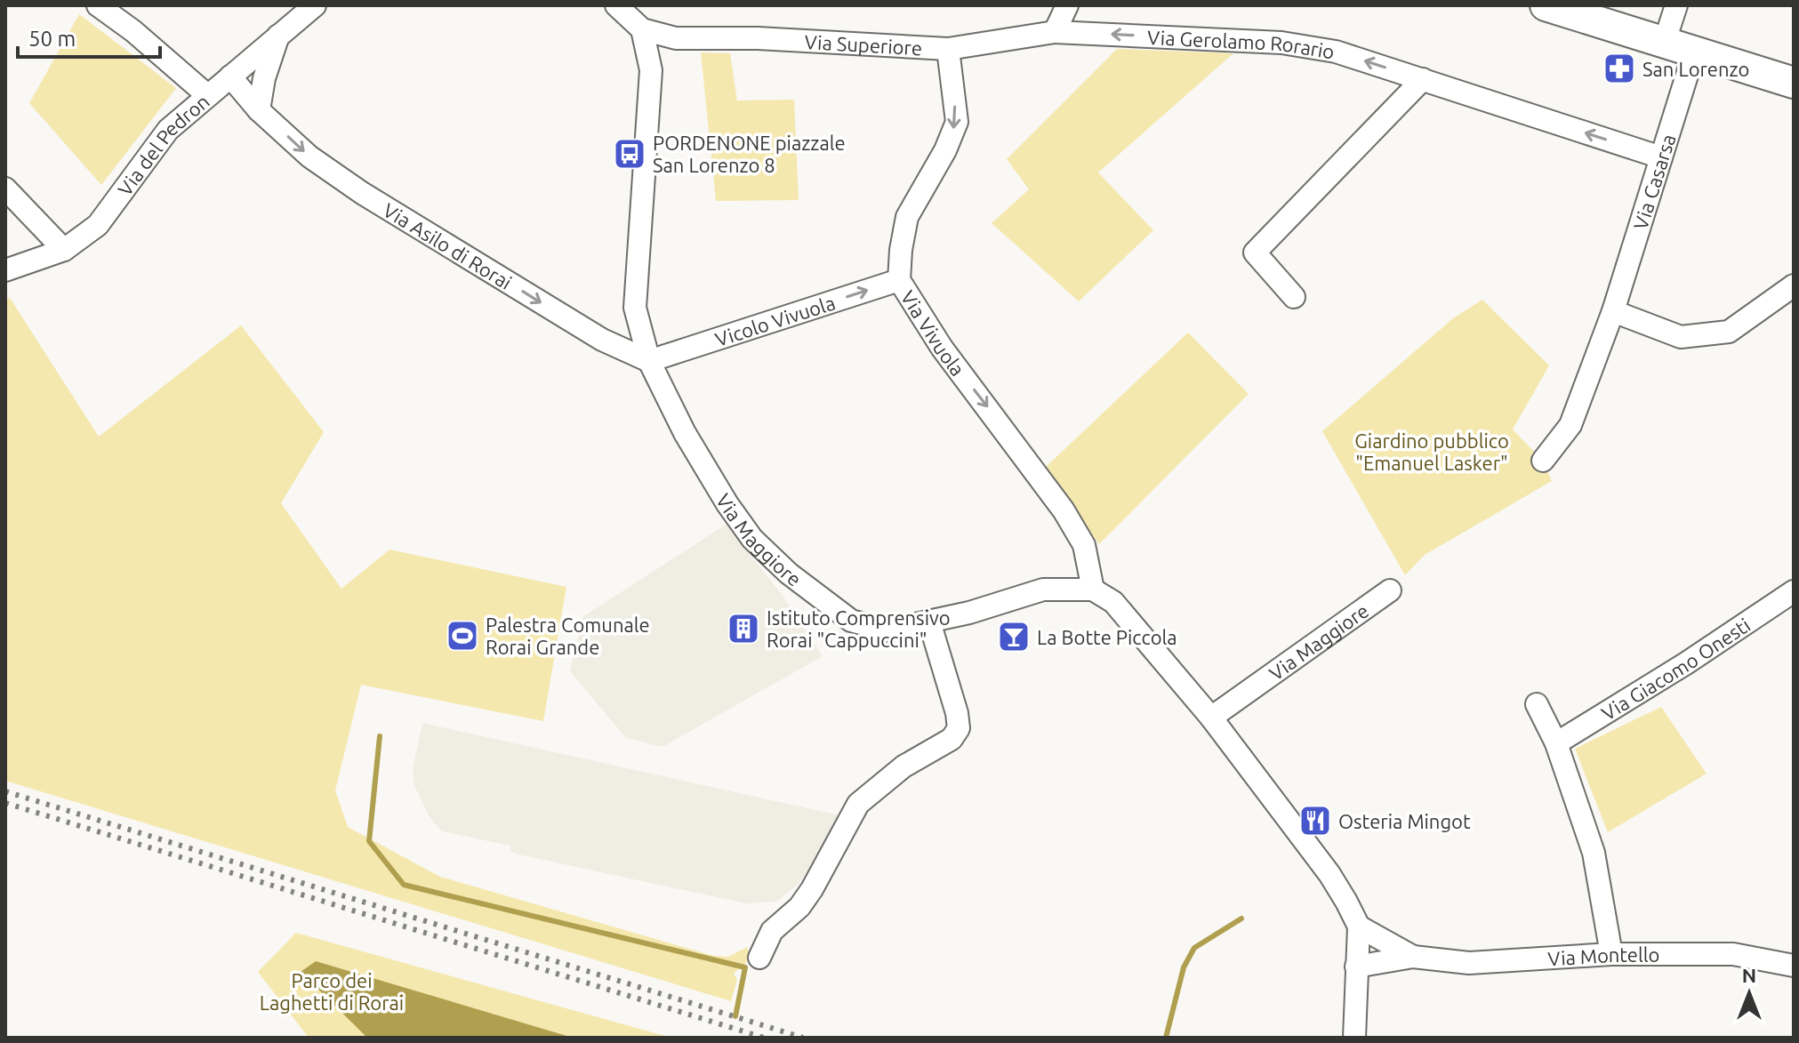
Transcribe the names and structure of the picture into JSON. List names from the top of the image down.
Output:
{
  "streets": {
    "street": [
      "Via Superiore",
      "Via Gerolamo Rorario",
      "Via del Pedron",
      "Via Casarsa",
      "Via Asilo di Rorai",
      "Vicolo Vivuola",
      "Via Vivuola",
      "Via Maggiore",
      "Via Giacomo Onesti",
      "Via Montello"
    ]
  },
  "crossings": [
    ["Via Superiore", "Via Gerolamo Rorario"],
    ["Via Superiore", "Via Vivuola"],
    ["Via Superiore", "Via Maggiore"],
    ["Via Gerolamo Rorario", "Via Casarsa"],
    ["Via del Pedron", "Via Asilo di Rorai"],
    ["Via Asilo di Rorai", "Vicolo Vivuola"],
    ["Via Asilo di Rorai", "Via Maggiore"],
    ["Vicolo Vivuola", "Via Vivuola"],
    ["Vicolo Vivuola", "Via Maggiore"],
    ["Via Vivuola", "Via Maggiore"]
  ],
  "one_way": [
    "Via Gerolamo Rorario",
    "Via Asilo di Rorai",
    "Vicolo Vivuola",
    "Via Vivuola"
  ],
  "parks": ["Giardino pubblico \"Emanuel Lasker\"", "Parco dei Laghetti di Rorai"],
  "places": {
    "pharmacy": ["San Lorenzo"],
    "bus stop": ["PORDENONE piazzale San Lorenzo 8"],
    "building": ["Istituto Comprensivo Rorai \"Cappuccini\""],
    "sports": ["Palestra Comunale Rorai Grande"],
    "bar": ["La Botte Piccola"],
    "restaurant": ["Osteria Mingot"]
  },
  "scale_bar": "50 m",
  "north": "top"
}
